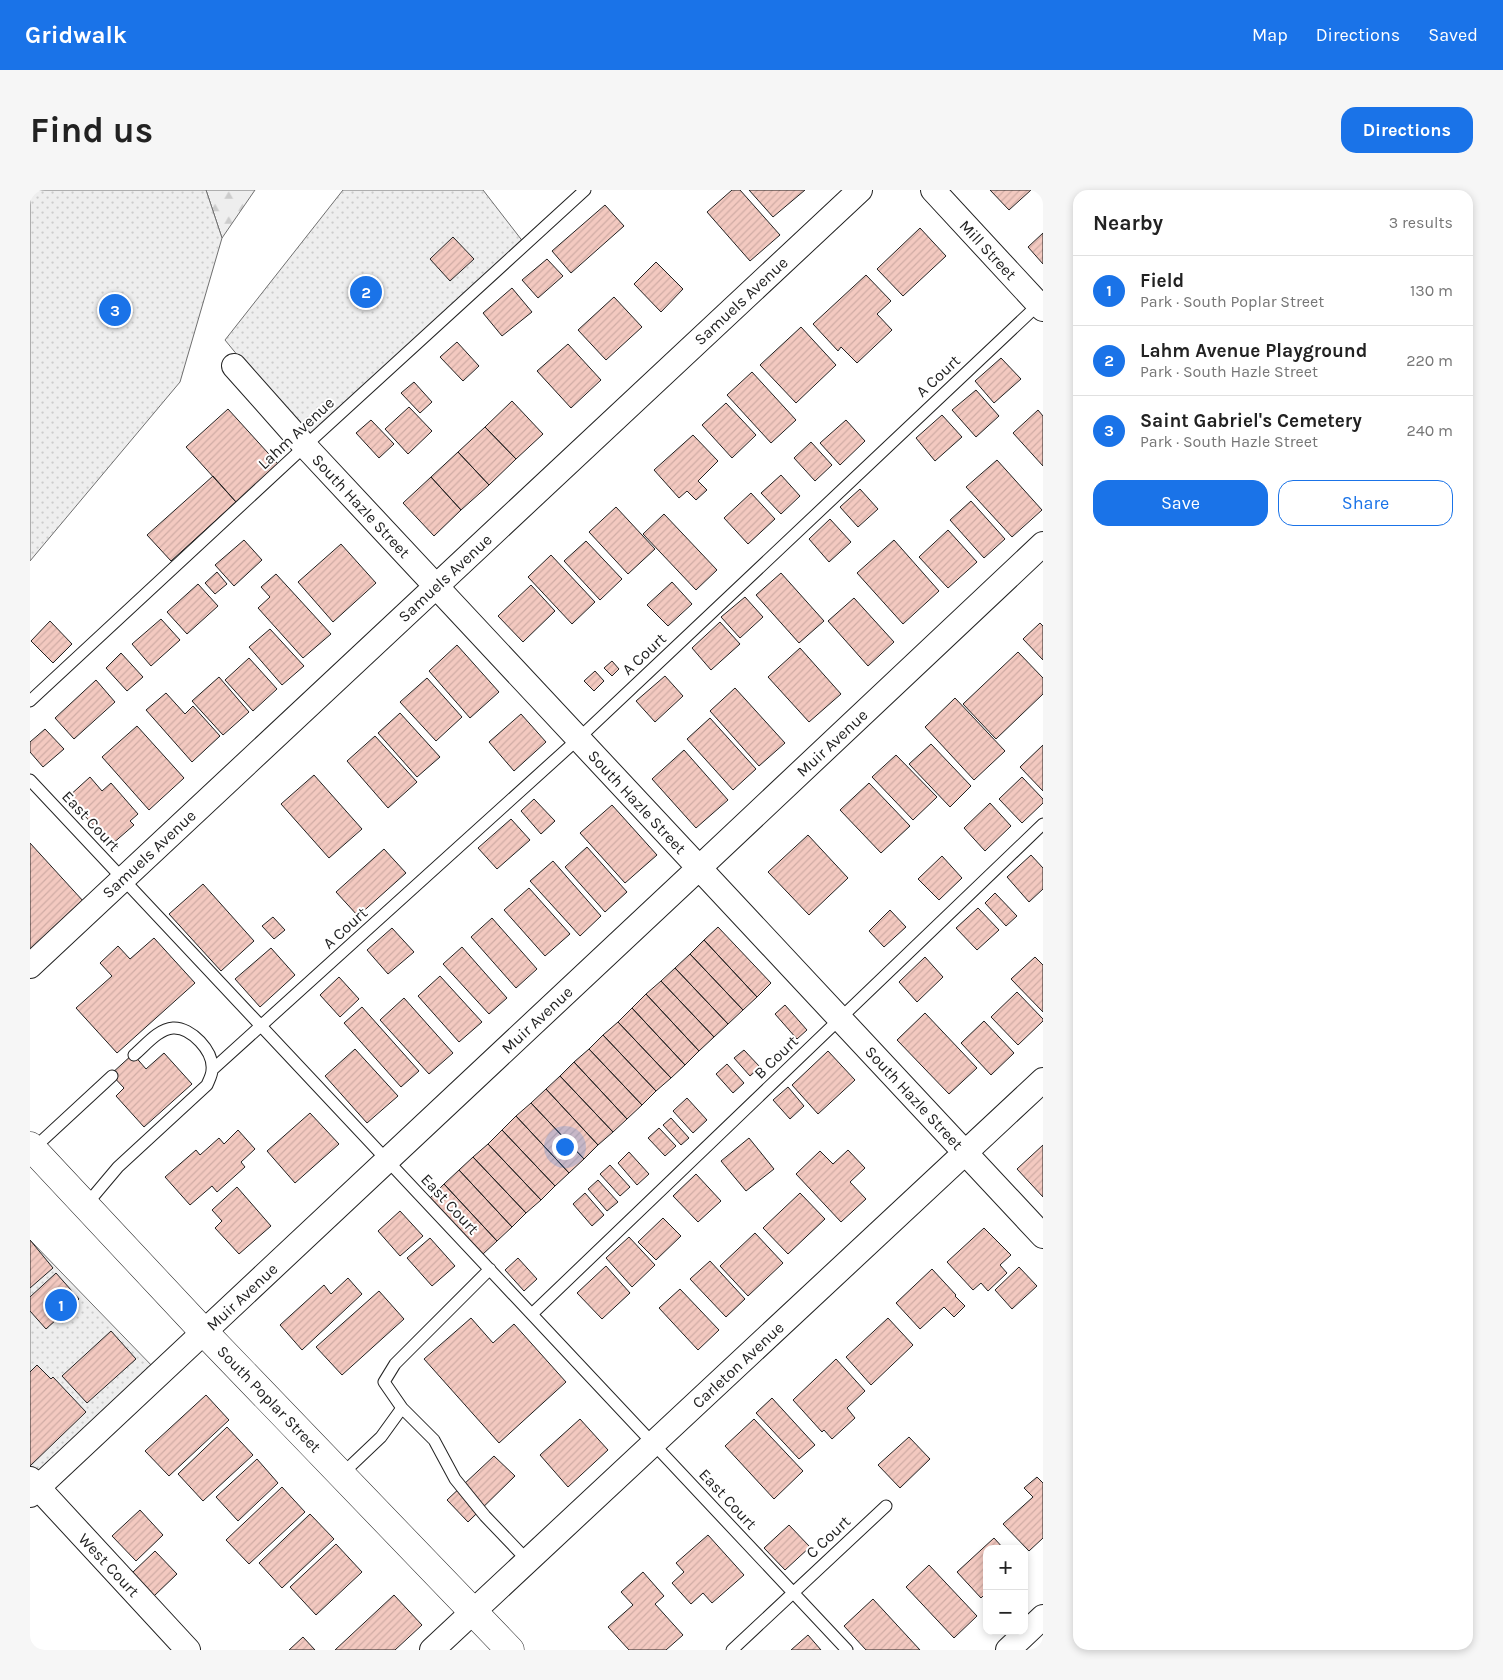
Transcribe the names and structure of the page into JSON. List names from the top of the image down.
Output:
{
  "streets": {
    "main road": ["South Poplar Street"],
    "street": [
      "Mill Street",
      "Samuels Avenue",
      "South Hazle Street",
      "Muir Avenue",
      "Carleton Avenue",
      "West Court"
    ],
    "lane": [
      "A Court",
      "Lahm Avenue",
      "East Court",
      "B Court",
      "C Court"
    ]
  },
  "crossings": [
    ["Mill Street", "A Court"],
    ["Samuels Avenue", "South Hazle Street"],
    ["Samuels Avenue", "East Court"],
    ["A Court", "South Hazle Street"],
    ["A Court", "East Court"],
    ["A Court", "South Poplar Street"],
    ["Lahm Avenue", "South Hazle Street"],
    ["South Hazle Street", "Muir Avenue"],
    ["South Hazle Street", "B Court"],
    ["South Hazle Street", "Carleton Avenue"],
    ["Muir Avenue", "East Court"],
    ["Muir Avenue", "South Poplar Street"],
    ["Muir Avenue", "West Court"],
    ["East Court", "B Court"],
    ["East Court", "Carleton Avenue"],
    ["East Court", "C Court"],
    ["Carleton Avenue", "South Poplar Street"]
  ],
  "page": {
    "header": "Gridwalk",
    "nav": ["Map", "Directions", "Saved"],
    "buttons": [
      "Directions",
      ["Save", "Share"]
    ],
    "title": "Find us",
    "heading": ["Nearby", "3 results"],
    "list": [
      {
        "mark": "1",
        "name": "Field",
        "note": "Park · South Poplar Street",
        "value": "130 m"
      },
      {
        "mark": "2",
        "name": "Lahm Avenue Playground",
        "note": "Park · South Hazle Street",
        "value": "220 m"
      },
      {
        "mark": "3",
        "name": "Saint Gabriel's Cemetery",
        "note": "Park · South Hazle Street",
        "value": "240 m"
      }
    ],
    "pins": ["2", "3", "1"],
    "map_buttons": ["+", "−"]
  }
}
